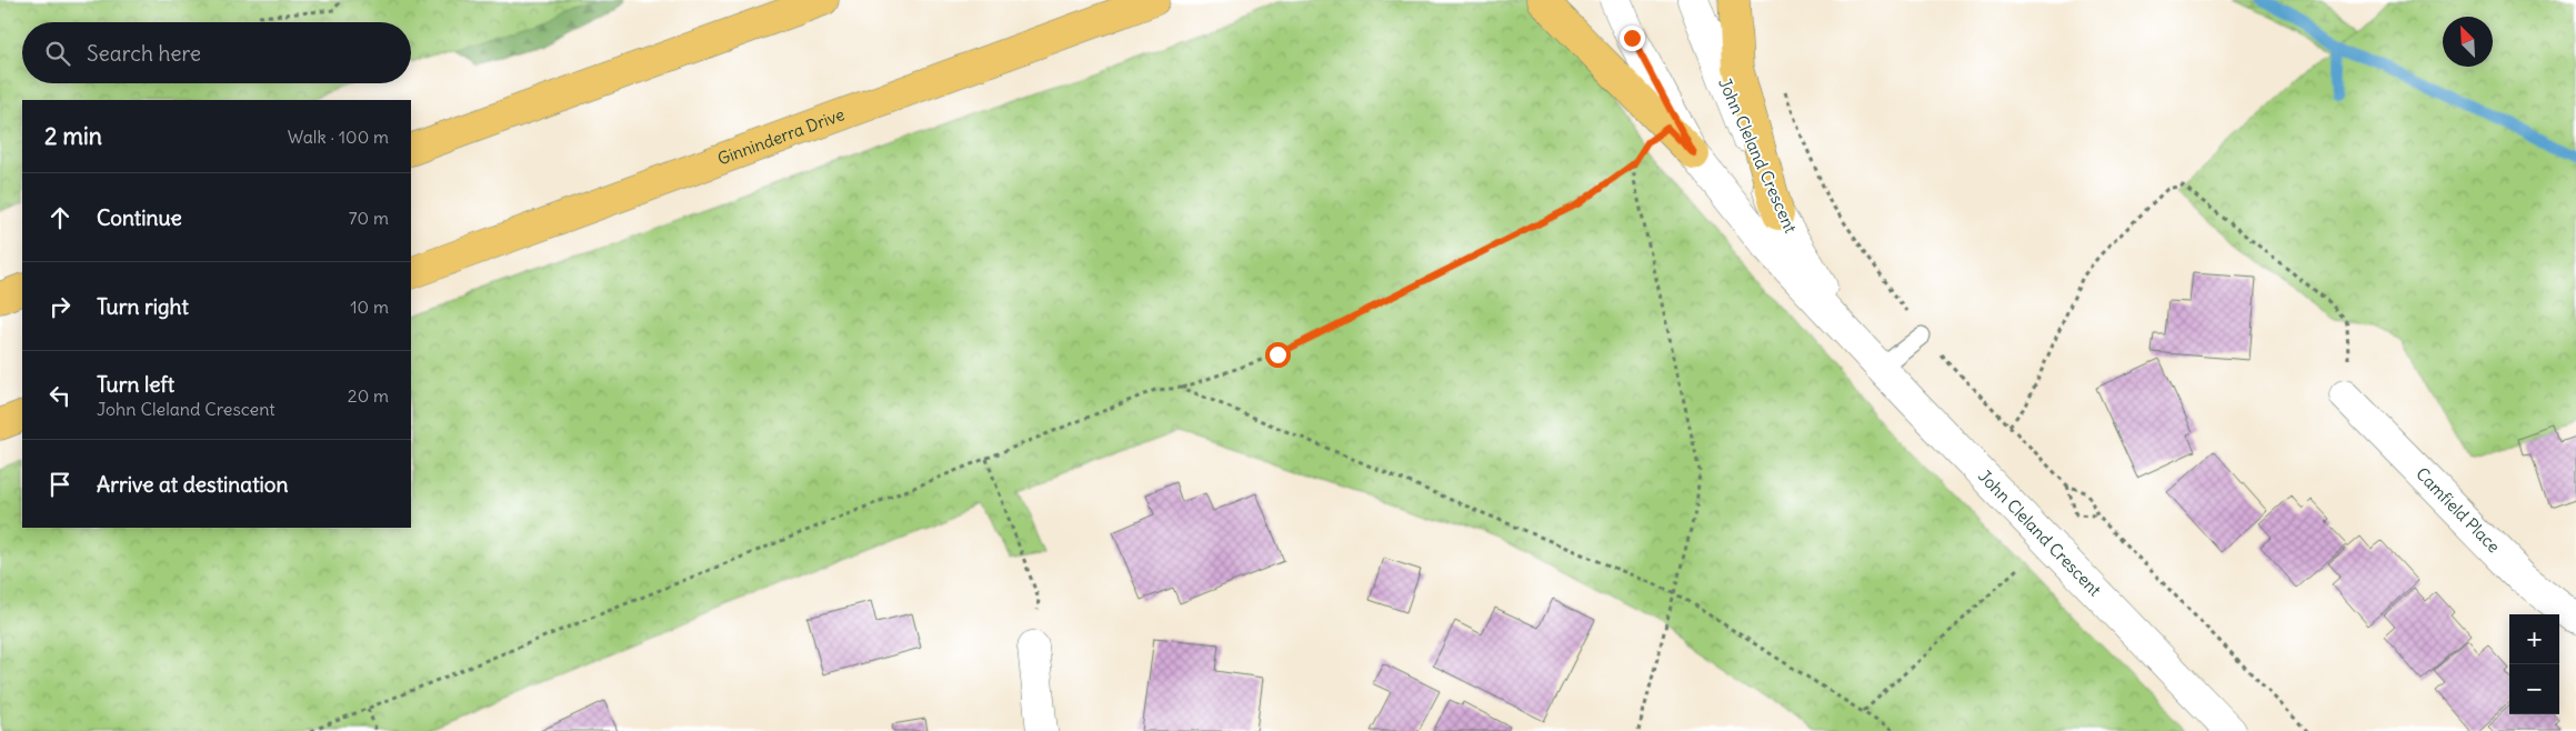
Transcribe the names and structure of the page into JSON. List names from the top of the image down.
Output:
{
  "streets": {
    "main road": ["Ginninderra Drive"],
    "street": ["John Cleland Crescent", "Camfield Place"]
  },
  "north": "top left",
  "page": {
    "search": "Search here",
    "heading": ["2 min", "Walk · 100 m"],
    "list": [
      ["Continue", "70 m"],
      ["Turn right", "10 m"],
      ["Turn left", "John Cleland Crescent", "20 m"],
      "Arrive at destination"
    ],
    "map_buttons": ["+", "−"]
  }
}
